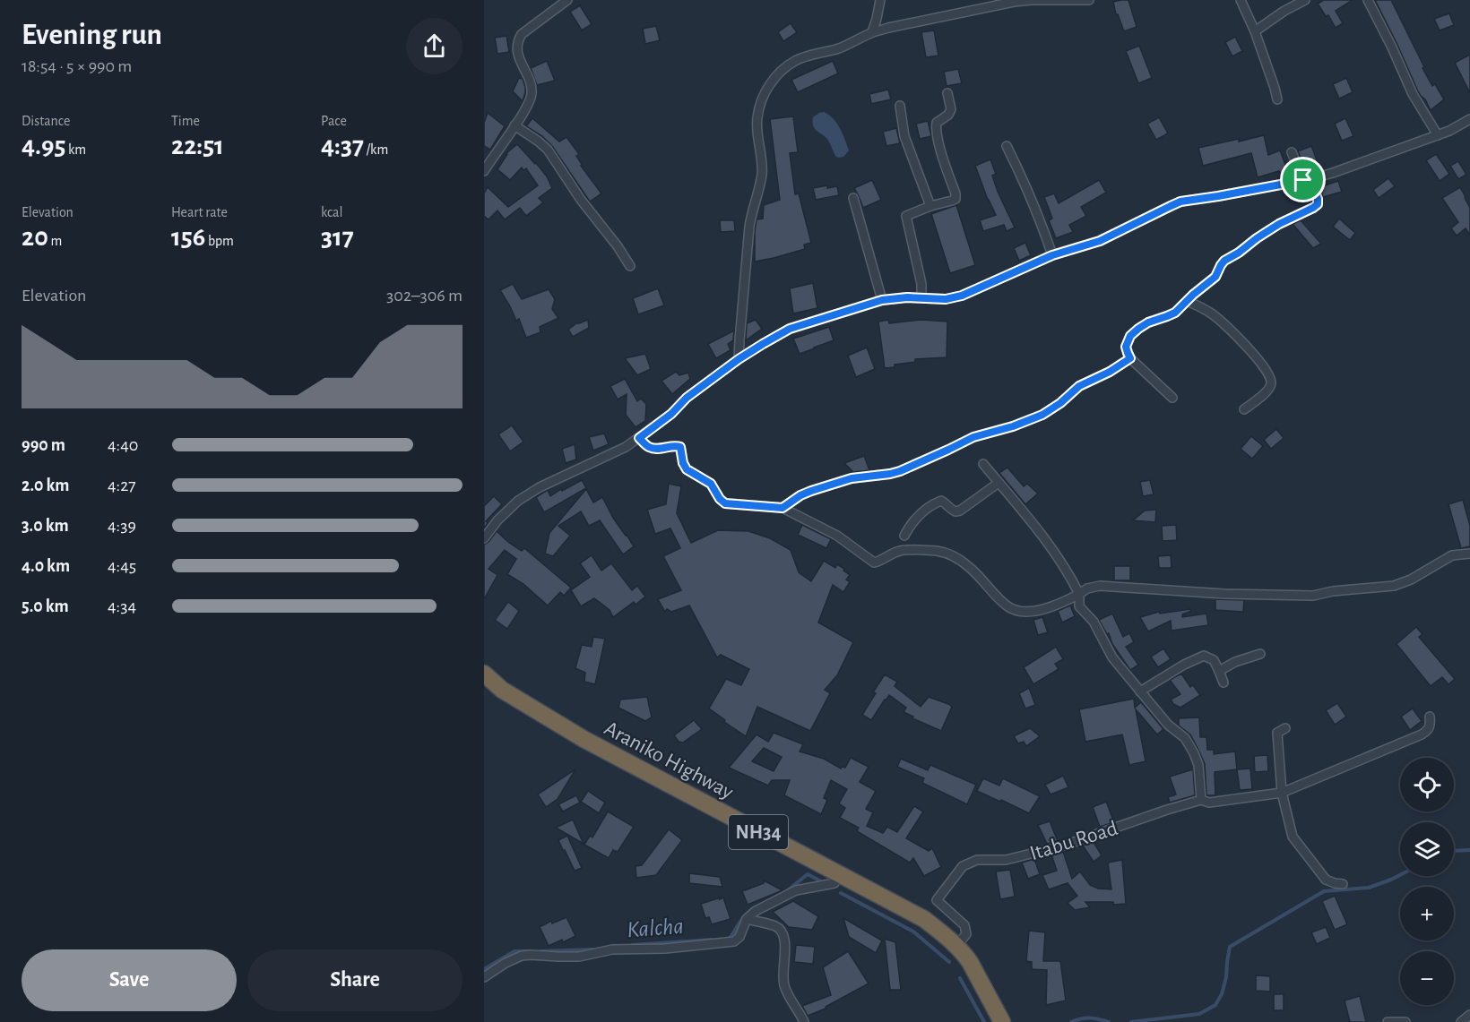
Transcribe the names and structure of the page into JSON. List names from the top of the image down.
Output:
{
  "streets": {
    "highway": ["Araniko Highway", "NH34"],
    "street": ["Itabu Road"]
  },
  "crossings": [
    ["Araniko Highway", "Itabu Road"]
  ],
  "water": ["Kalcha"],
  "page": {
    "heading": ["Evening run", "18:54 · 5 × 990 m"],
    "stats": [
      ["Distance", "4.95 km"],
      ["Time", "22:51"],
      ["Pace", "4:37 /km"],
      ["Elevation", "20 m"],
      ["Heart rate", "156 bpm"],
      ["kcal", "317"]
    ],
    "chart": ["Elevation", "302–306 m"],
    "list": [
      {
        "name": "990 m",
        "note": "4:40"
      },
      {
        "name": "2.0 km",
        "note": "4:27"
      },
      {
        "name": "3.0 km",
        "note": "4:39"
      },
      {
        "name": "4.0 km",
        "note": "4:45"
      },
      {
        "name": "5.0 km",
        "note": "4:34"
      }
    ],
    "map_buttons": ["+", "−"],
    "buttons": ["Save", "Share"]
  }
}
